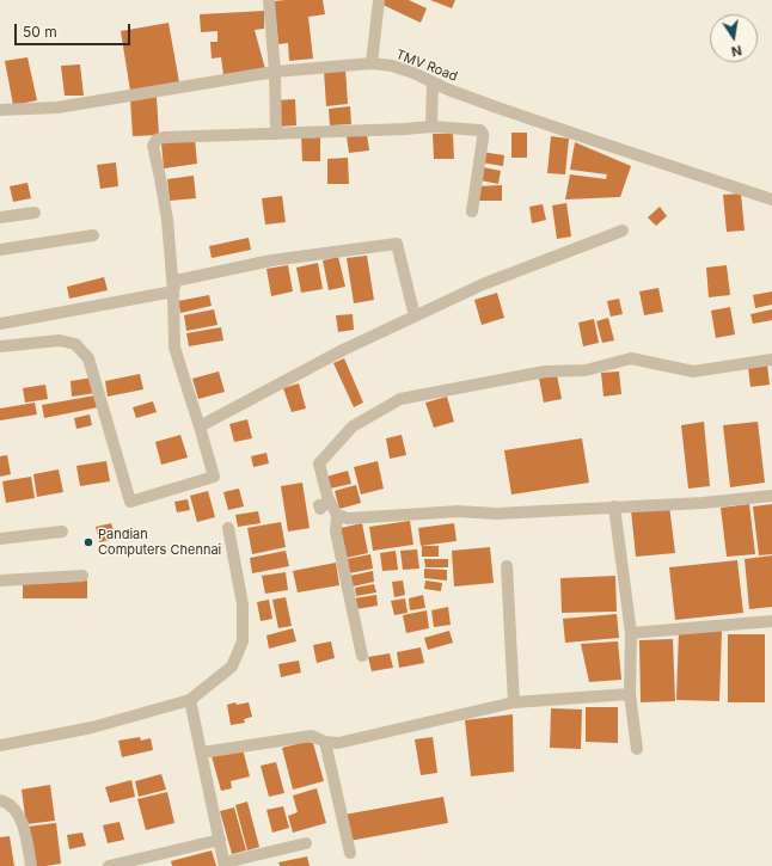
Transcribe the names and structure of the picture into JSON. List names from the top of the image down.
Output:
{
  "streets": {
    "street": ["TMV Road"]
  },
  "places": ["Pandian Computers Chennai"],
  "scale_bar": "50 m",
  "north": "bottom"
}
